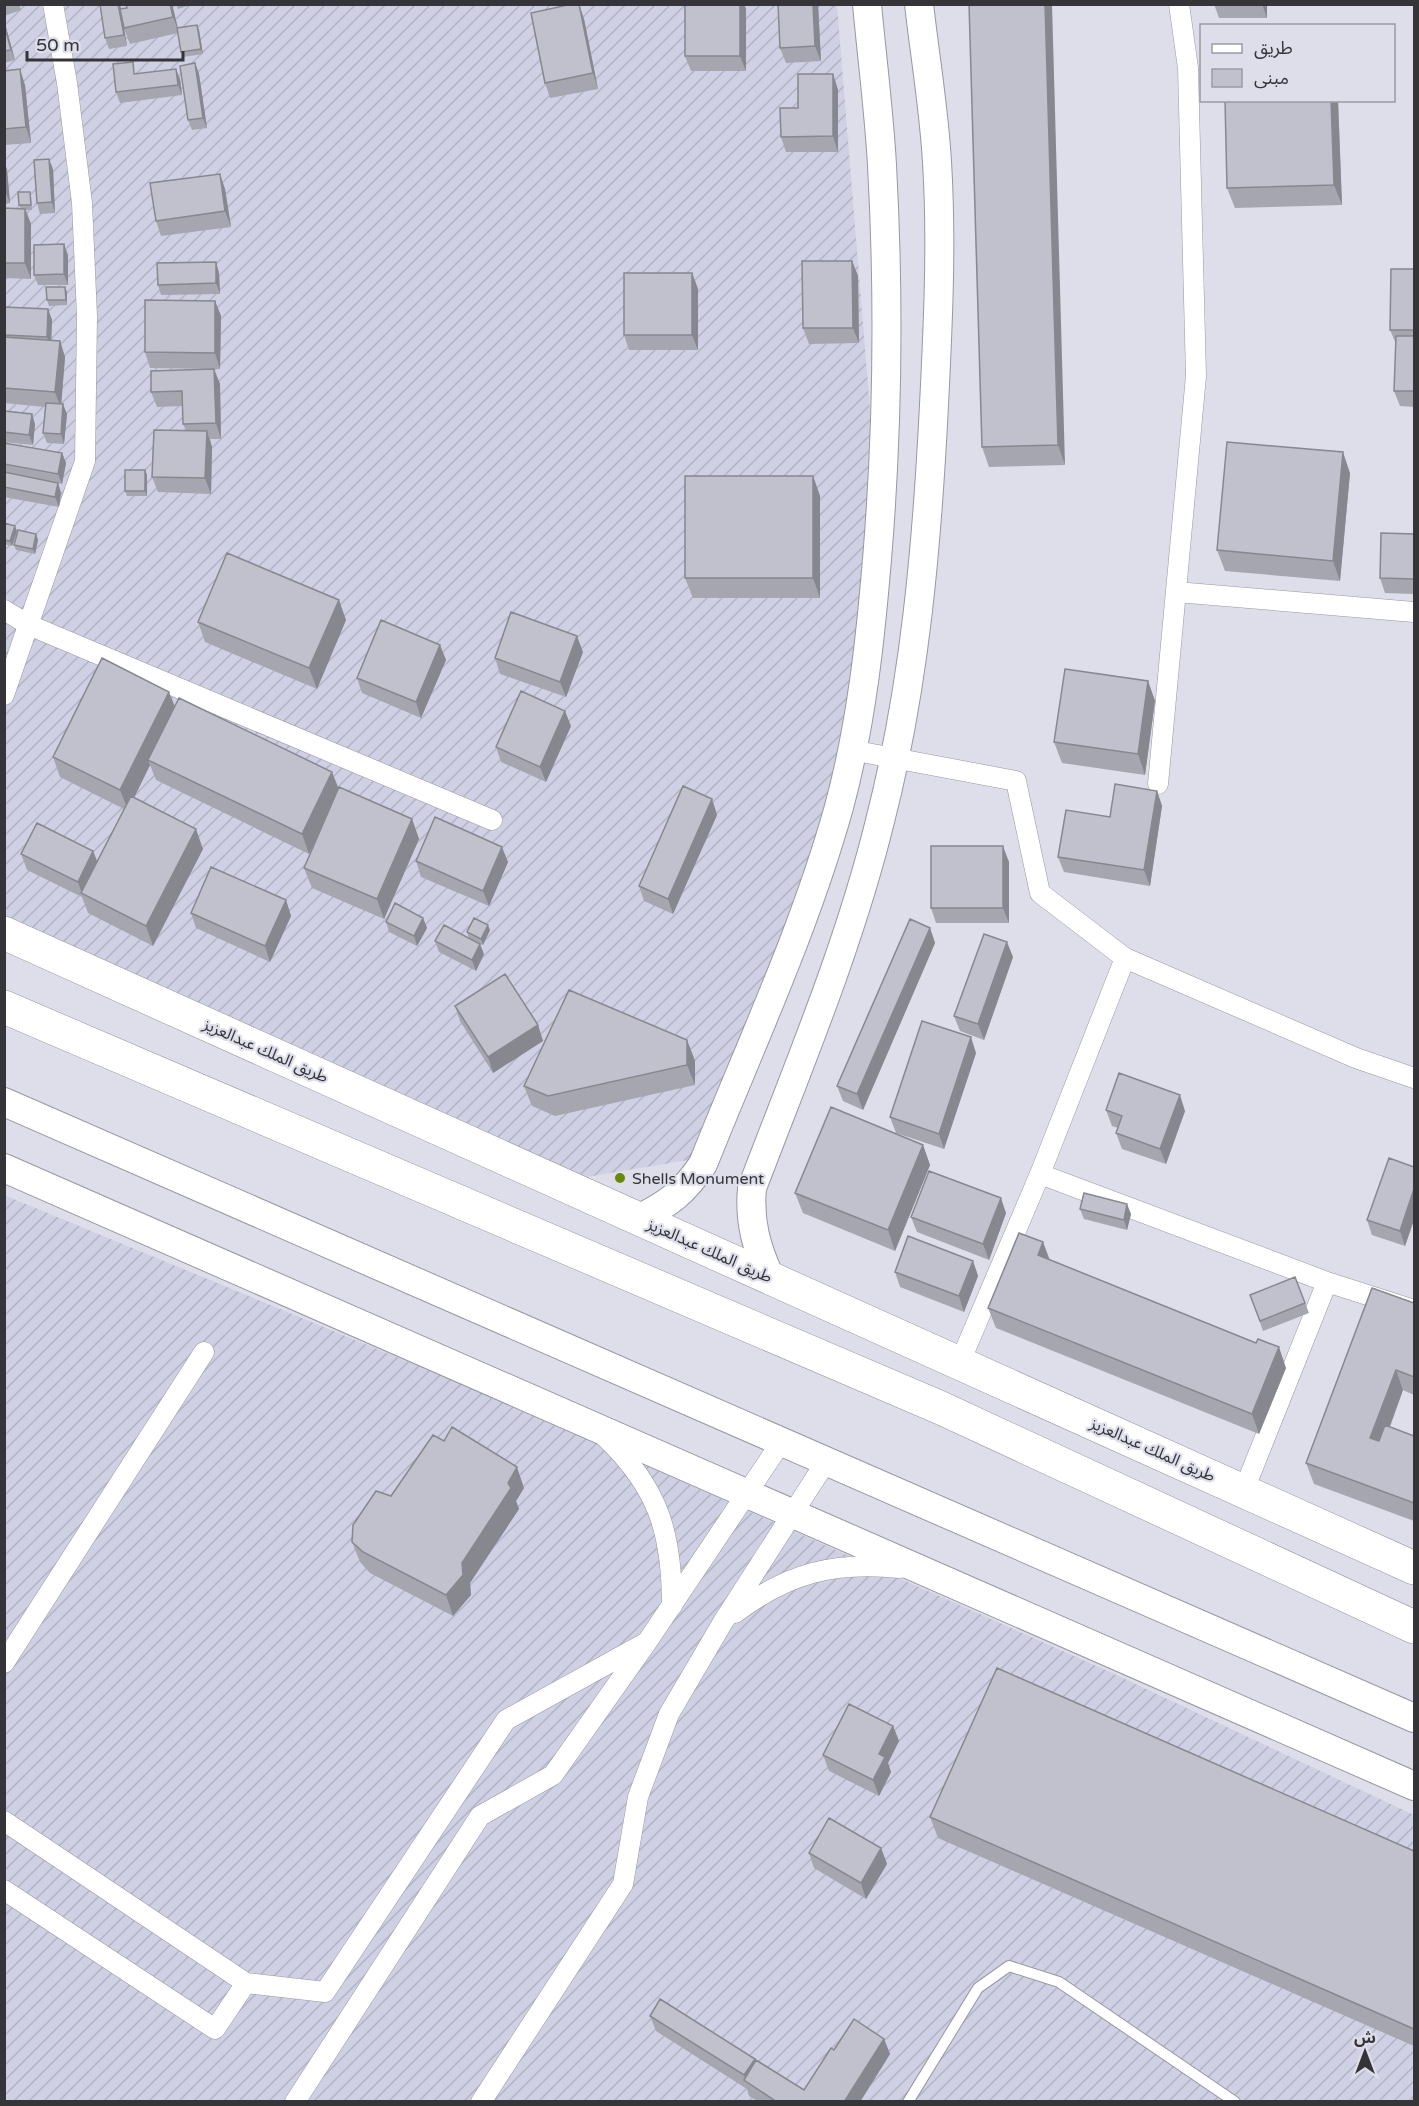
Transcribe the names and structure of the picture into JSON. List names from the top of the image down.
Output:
{
  "streets": {
    "highway": ["طريق الملك عبدالعزيز"]
  },
  "places": ["Shells Monument"],
  "legend": ["طريق", "مبنى"],
  "scale_bar": "50 m",
  "north": "top"
}
